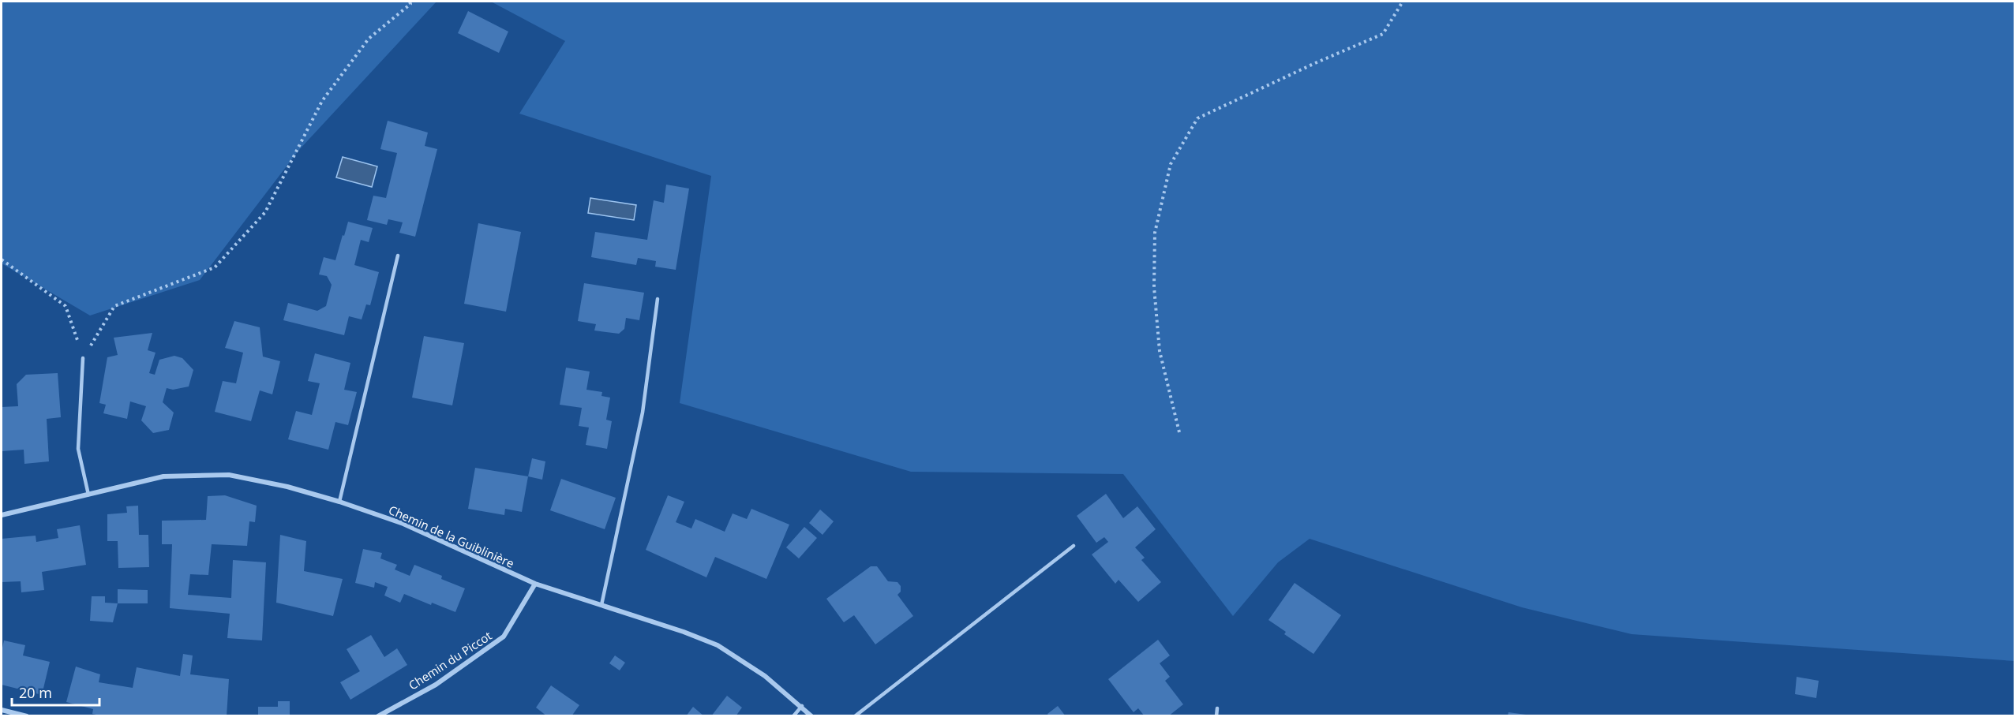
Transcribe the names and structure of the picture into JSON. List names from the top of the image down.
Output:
{
  "streets": {
    "street": ["Chemin de la Guiblinière", "Chemin du Piccot"]
  },
  "crossings": [
    ["Chemin de la Guiblinière", "Chemin du Piccot"]
  ],
  "scale_bar": "20 m"
}
